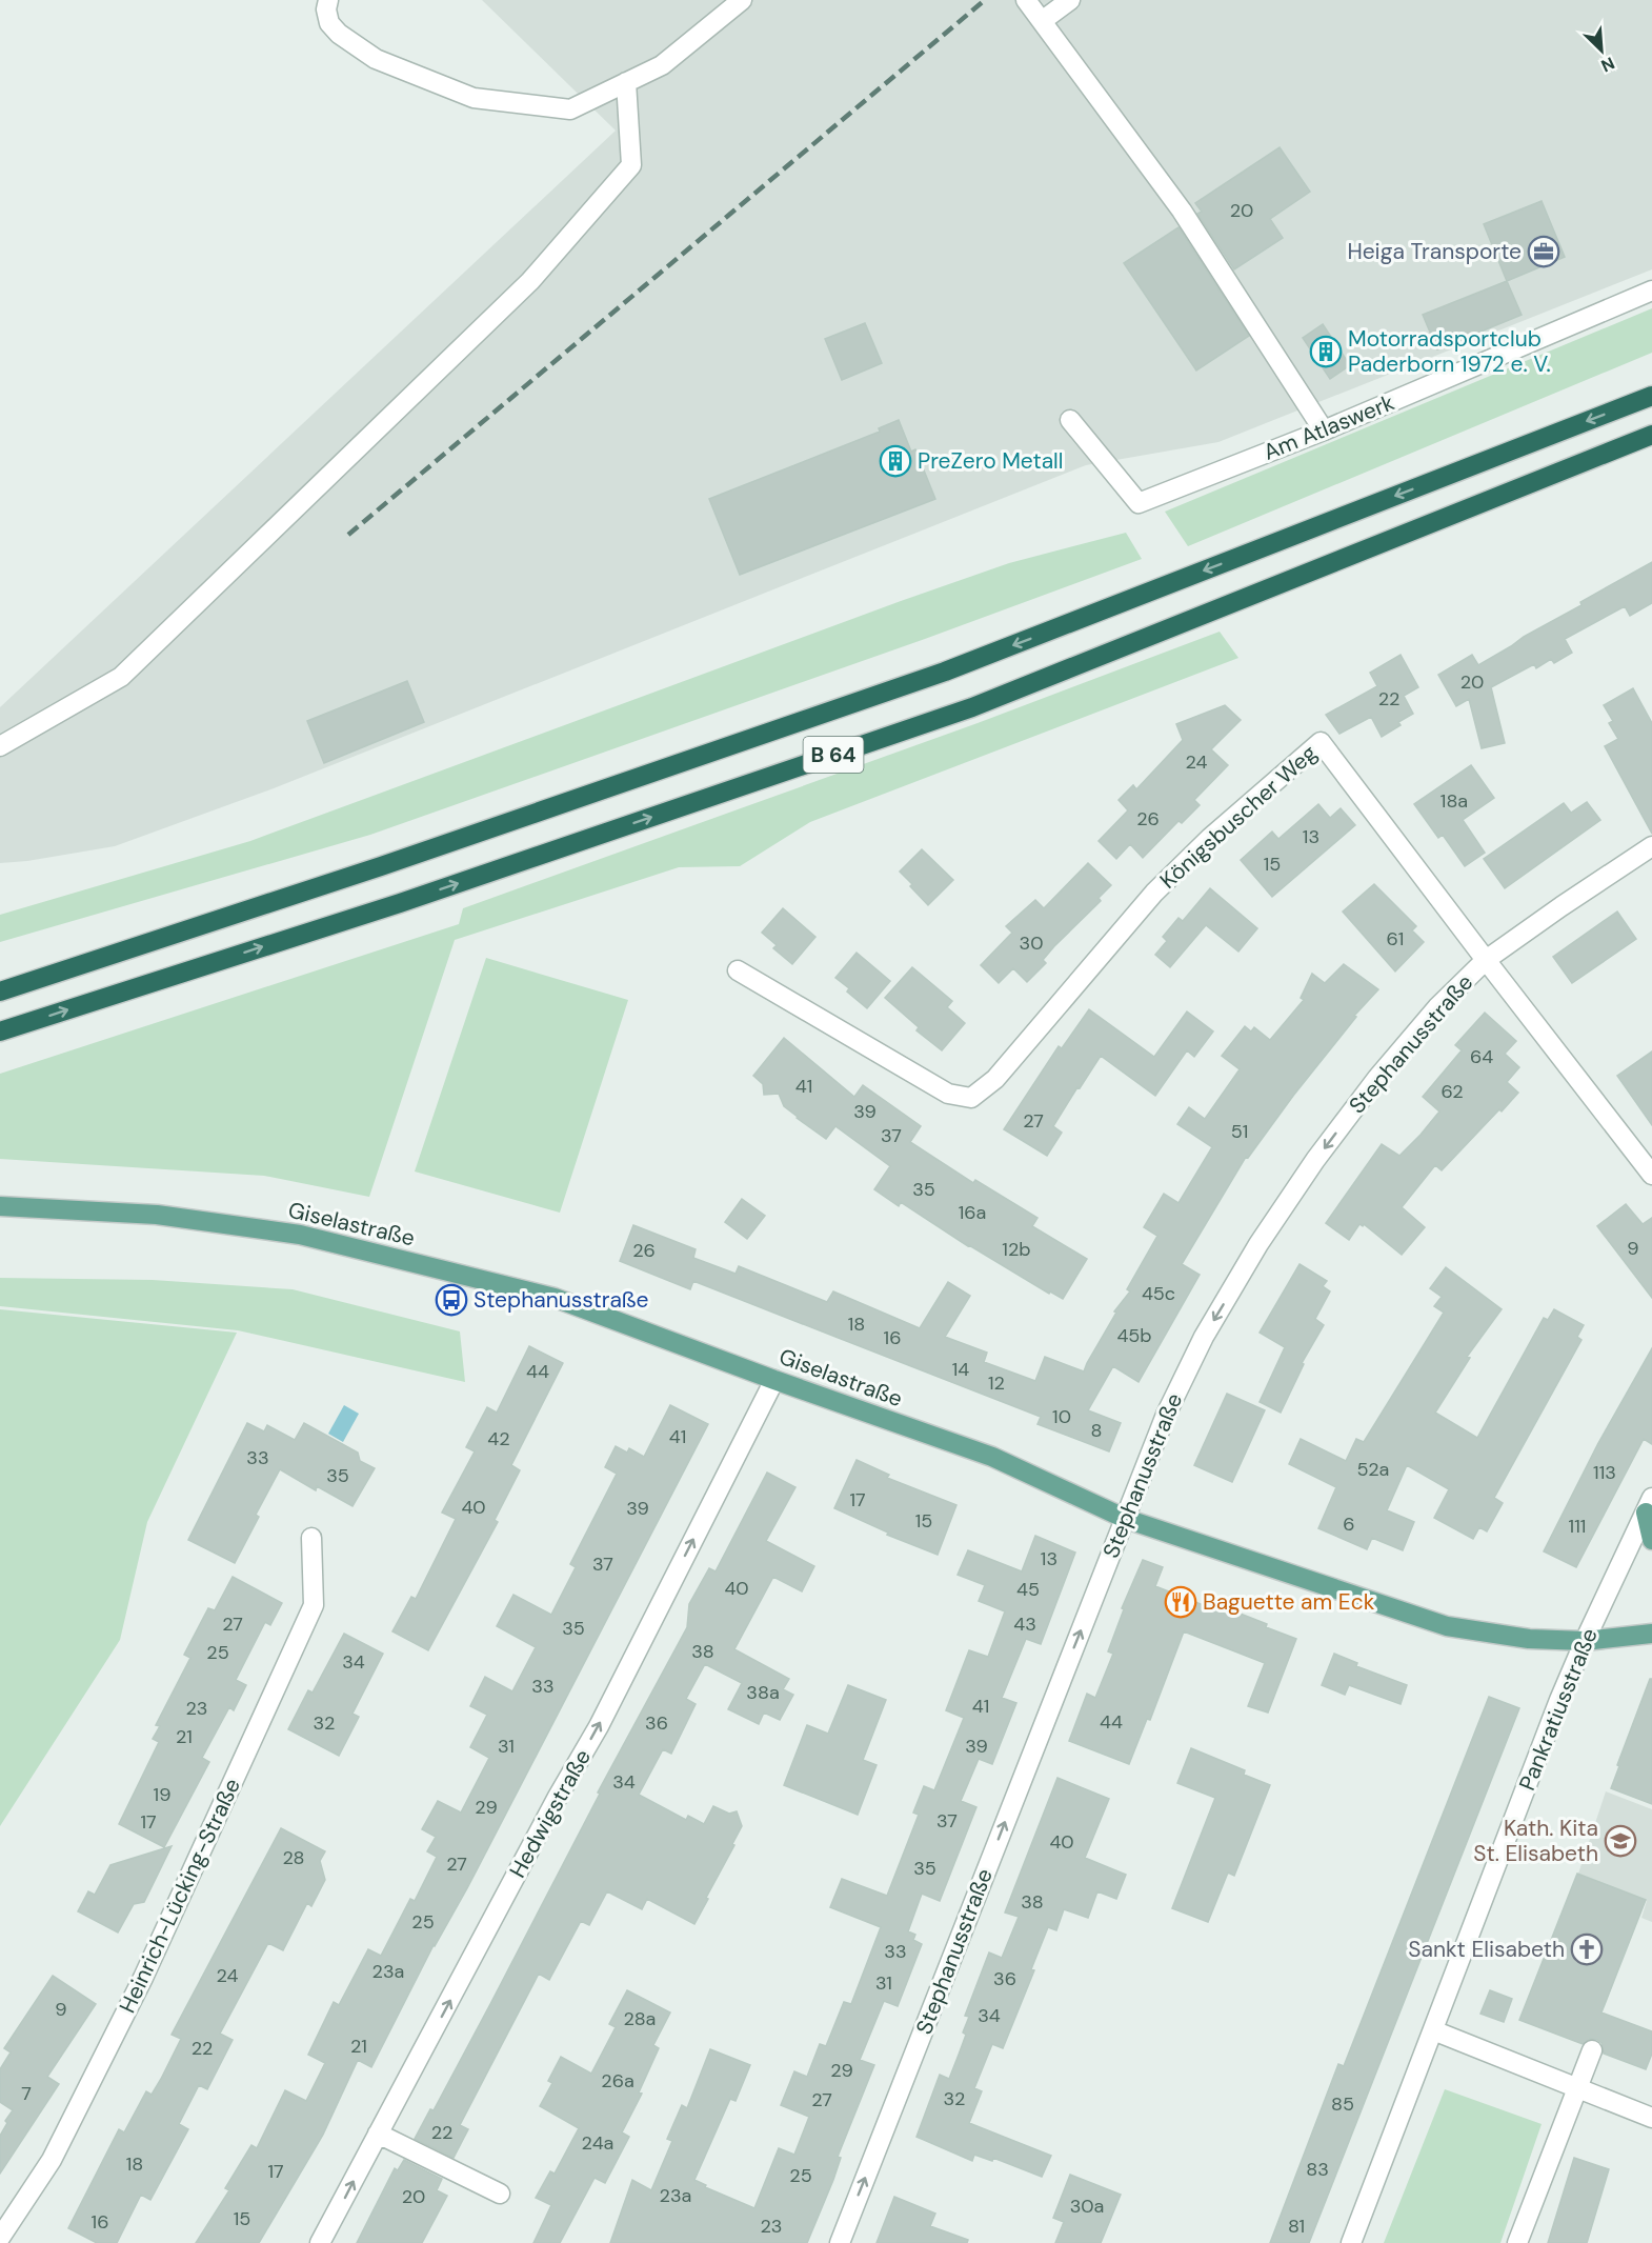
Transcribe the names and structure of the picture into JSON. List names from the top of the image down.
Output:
{
  "streets": {
    "highway": ["B 64"],
    "main road": ["Giselastraße"],
    "street": [
      "Am Atlaswerk",
      "Königsbuscher Weg",
      "Stephanusstraße",
      "Pankratiusstraße",
      "Hedwigstraße",
      "Heinrich-Lücking-Straße"
    ]
  },
  "crossings": [
    ["Königsbuscher Weg", "Stephanusstraße"],
    ["Stephanusstraße", "Giselastraße"],
    ["Giselastraße", "Pankratiusstraße"],
    ["Giselastraße", "Hedwigstraße"]
  ],
  "one_way": ["Hedwigstraße"],
  "places": {
    "office": ["Heiga Transporte"],
    "building": ["Motorradsportclub Paderborn 1972 e. V.", "PreZero Metall"],
    "bus stop": ["Stephanusstraße"],
    "restaurant": ["Baguette am Eck"],
    "school or university": ["Kath. Kita St. Elisabeth"],
    "church": ["Sankt Elisabeth"]
  },
  "house_numbers": [
    "20",
    "20",
    "22",
    "24",
    "18a",
    "26",
    "13",
    "15",
    "61",
    "30",
    "64",
    "41",
    "62",
    "39",
    "27",
    "51",
    "37",
    "35",
    "16a",
    "9",
    "12b",
    "26",
    "45c",
    "18",
    "45b",
    "16",
    "14",
    "44",
    "12",
    "10",
    "8",
    "41",
    "42",
    "33",
    "52a",
    "113",
    "35",
    "17",
    "40",
    "39",
    "15",
    "6",
    "111",
    "13",
    "37",
    "40",
    "45",
    "27",
    "43",
    "35",
    "38",
    "25",
    "34",
    "33",
    "38a",
    "41",
    "23",
    "44",
    "32",
    "36",
    "21",
    "31",
    "39",
    "34",
    "19",
    "29",
    "37",
    "17",
    "40",
    "28",
    "27",
    "35",
    "38",
    "25",
    "33",
    "23a",
    "24",
    "36",
    "31",
    "9",
    "34",
    "28a",
    "21",
    "22",
    "29",
    "26a",
    "7",
    "32",
    "27",
    "85",
    "22",
    "24a",
    "18",
    "83",
    "17",
    "25",
    "23a",
    "20",
    "30a",
    "15",
    "16",
    "23",
    "81"
  ],
  "north": "bottom right"
}
